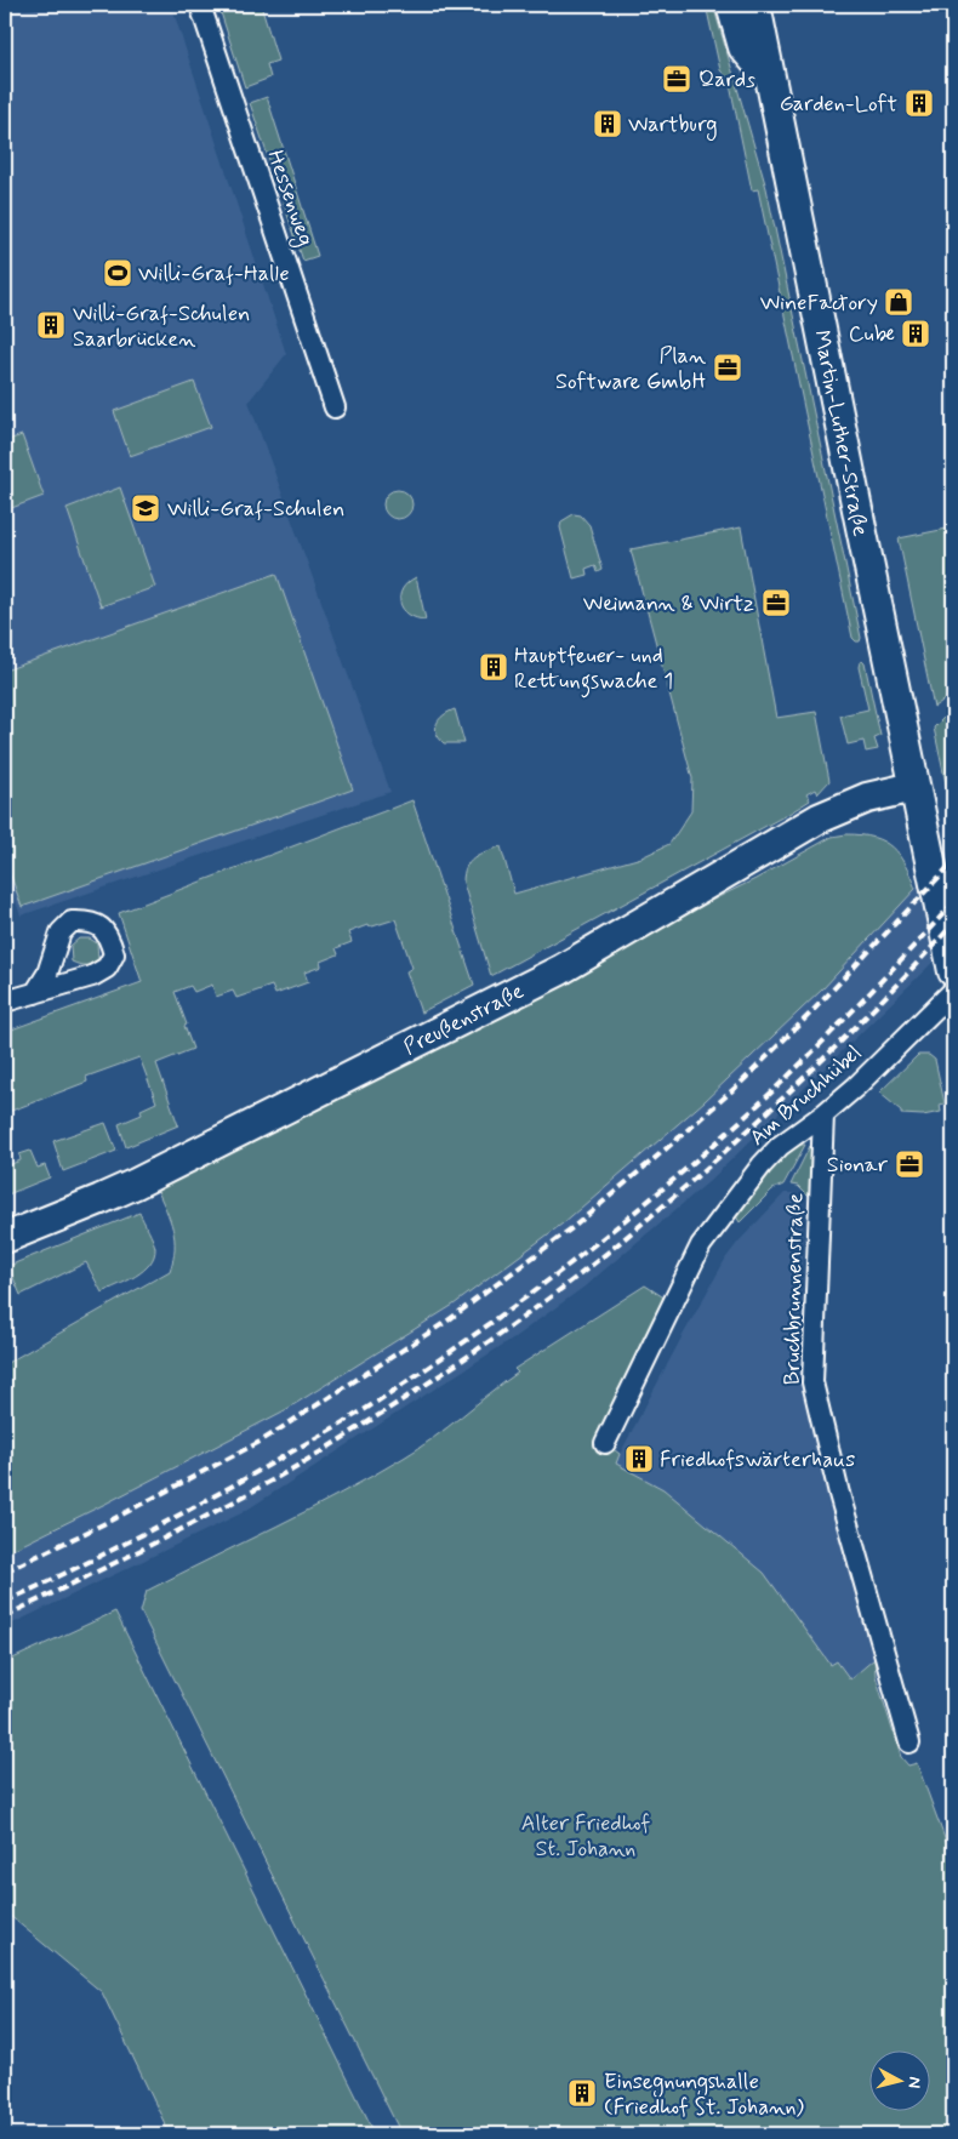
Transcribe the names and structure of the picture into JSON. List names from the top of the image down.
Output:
{
  "streets": {
    "main road": ["Martin-Luther-Straße", "Preußenstraße"],
    "street": ["Hessenweg", "Am Bruchhübel", "Bruchbrunnenstraße"]
  },
  "crossings": [
    ["Martin-Luther-Straße", "Preußenstraße"],
    ["Am Bruchhübel", "Bruchbrunnenstraße"]
  ],
  "parks": ["Alter Friedhof St. Johann"],
  "places": {
    "office": [
      "Qards",
      "Plan Software GmbH",
      "Weimann & Wirtz",
      "Sionar"
    ],
    "building": [
      "Garden-Loft",
      "Wartburg",
      "Willi-Graf-Schulen Saarbrücken",
      "Cube",
      "Hauptfeuer- und Rettungswache 1",
      "Friedhofswärterhaus",
      "Einsegnungshalle (Friedhof St. Johann)"
    ],
    "sports": ["Willi-Graf-Halle"],
    "shop": ["WineFactory"],
    "school or university": ["Willi-Graf-Schulen"]
  },
  "north": "right"
}
